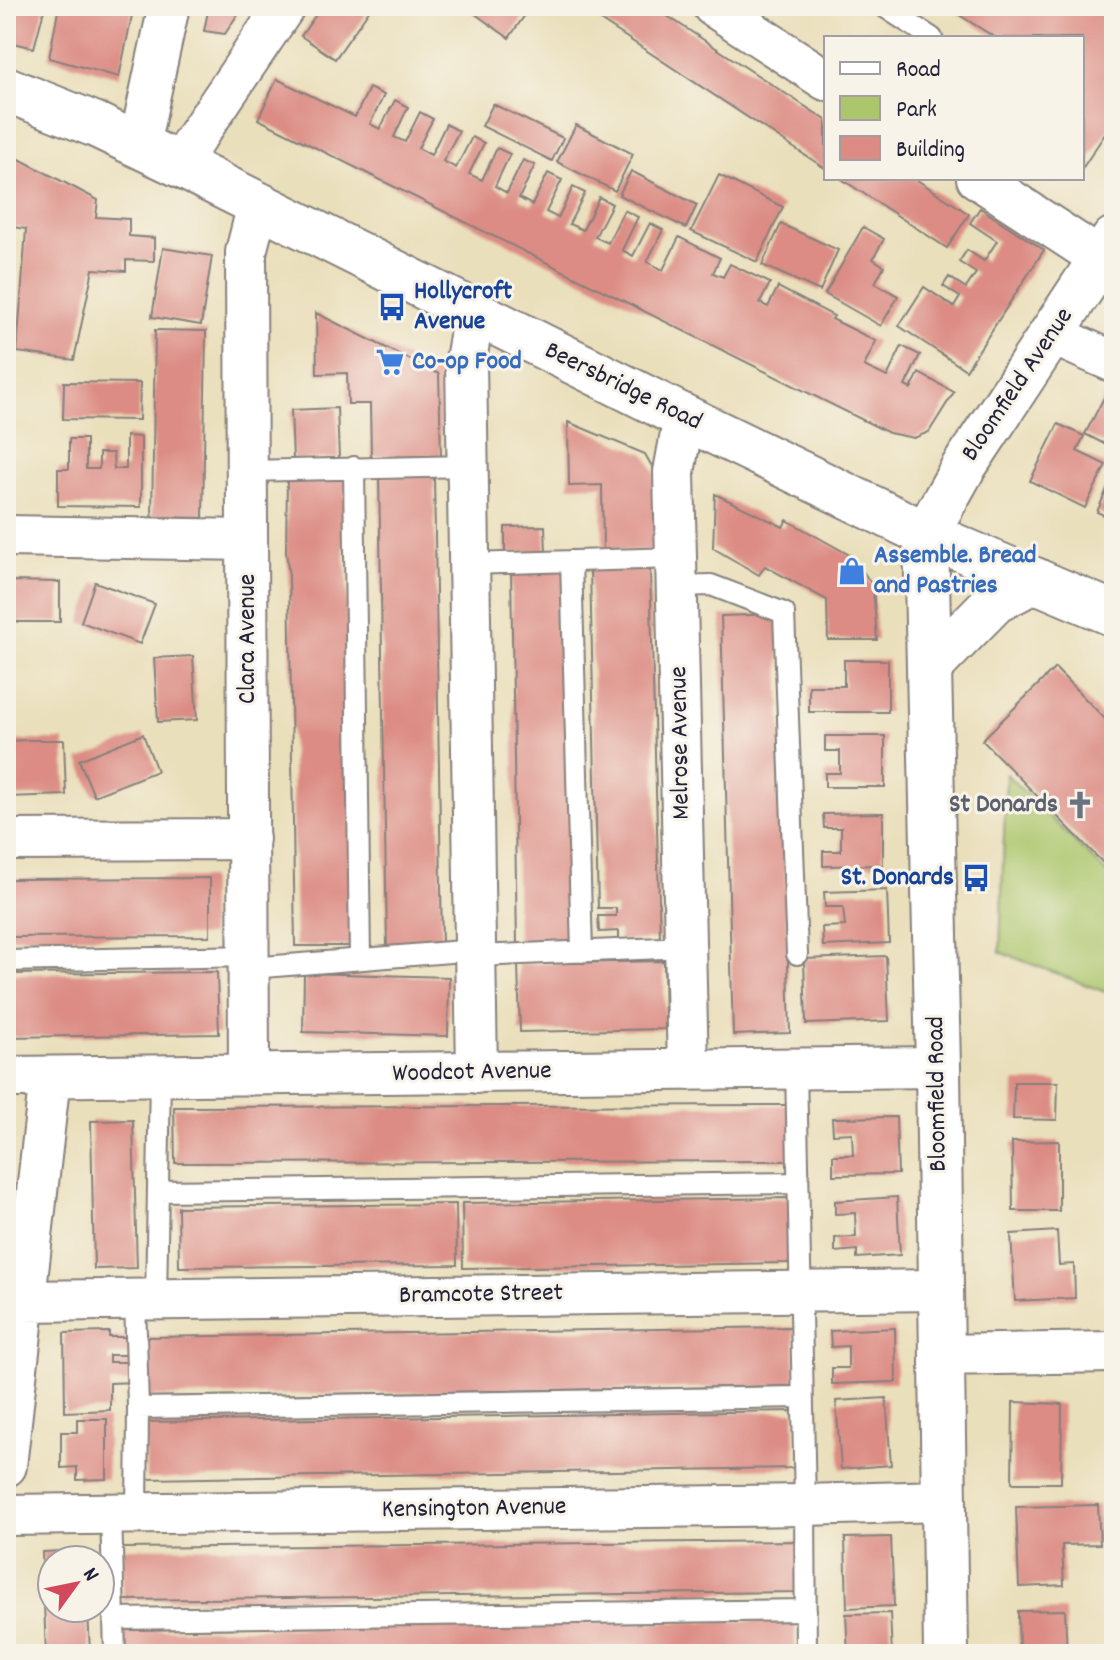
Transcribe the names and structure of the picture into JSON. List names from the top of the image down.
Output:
{
  "streets": {
    "street": [
      "Bloomfield Avenue",
      "Beersbridge Road",
      "Clara Avenue",
      "Melrose Avenue",
      "Woodcot Avenue",
      "Bloomfield Road",
      "Bramcote Street",
      "Kensington Avenue"
    ]
  },
  "crossings": [
    ["Bloomfield Avenue", "Beersbridge Road"],
    ["Bloomfield Avenue", "Bloomfield Road"],
    ["Beersbridge Road", "Clara Avenue"],
    ["Beersbridge Road", "Melrose Avenue"],
    ["Beersbridge Road", "Bloomfield Road"],
    ["Clara Avenue", "Woodcot Avenue"],
    ["Melrose Avenue", "Woodcot Avenue"],
    ["Woodcot Avenue", "Bloomfield Road"],
    ["Bloomfield Road", "Bramcote Street"],
    ["Bloomfield Road", "Kensington Avenue"]
  ],
  "places": {
    "bus stop": ["Hollycroft Avenue", "St. Donards"],
    "supermarket": ["Co-op Food"],
    "shop": ["Assemble. Bread and Pastries"],
    "church": ["St Donards"]
  },
  "legend": ["Road", "Park", "Building"],
  "north": "top right"
}
